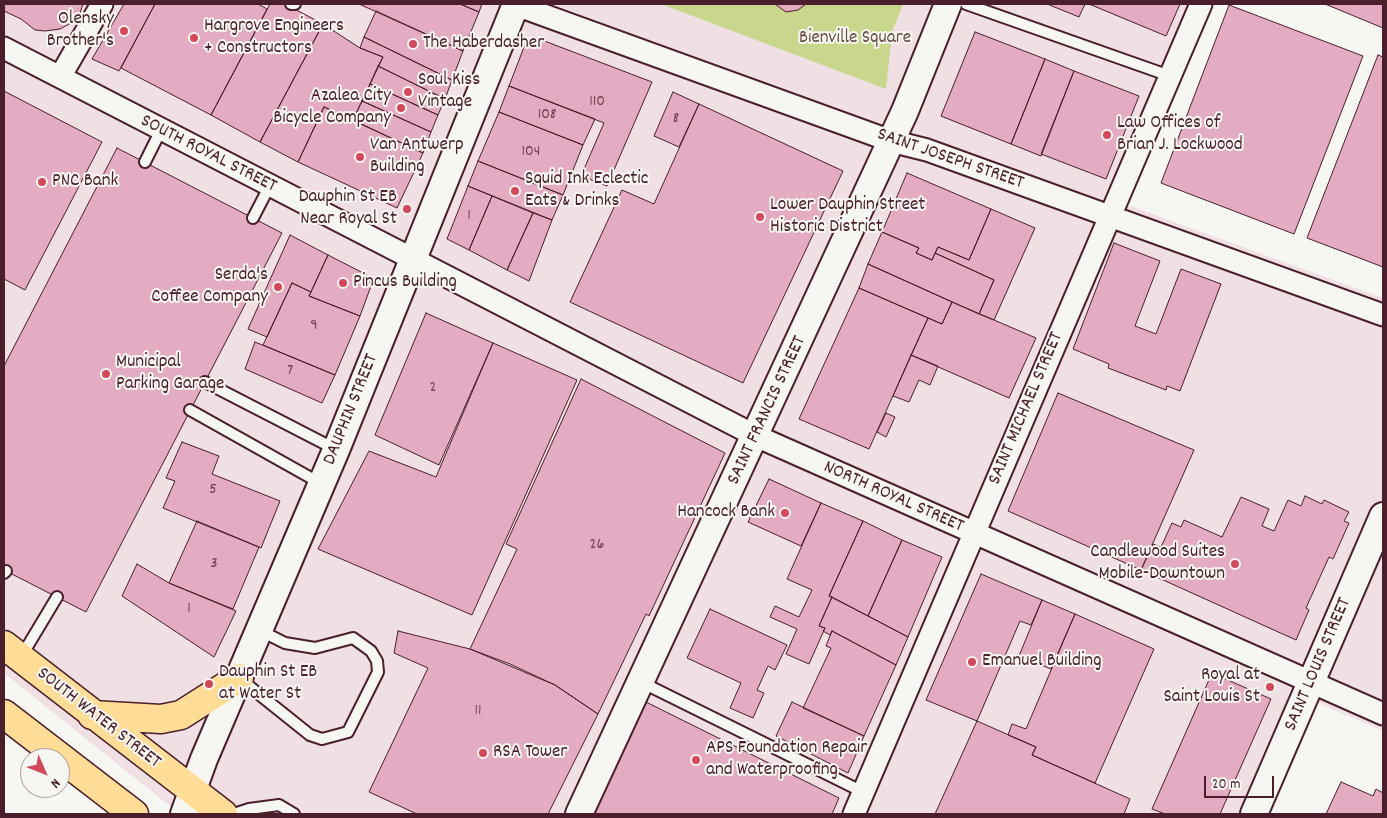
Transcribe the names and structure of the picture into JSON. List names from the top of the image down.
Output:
{
  "streets": {
    "highway": ["SOUTH WATER STREET"],
    "street": [
      "SOUTH ROYAL STREET",
      "SAINT JOSEPH STREET",
      "SAINT MICHAEL STREET",
      "DAUPHIN STREET",
      "SAINT FRANCIS STREET",
      "NORTH ROYAL STREET",
      "SAINT LOUIS STREET"
    ]
  },
  "crossings": [
    ["SOUTH ROYAL STREET", "DAUPHIN STREET"],
    ["SOUTH ROYAL STREET", "NORTH ROYAL STREET"],
    ["SAINT JOSEPH STREET", "SAINT MICHAEL STREET"],
    ["SAINT JOSEPH STREET", "DAUPHIN STREET"],
    ["SAINT JOSEPH STREET", "SAINT FRANCIS STREET"],
    ["SAINT MICHAEL STREET", "NORTH ROYAL STREET"],
    ["DAUPHIN STREET", "NORTH ROYAL STREET"],
    ["DAUPHIN STREET", "SOUTH WATER STREET"],
    ["SAINT FRANCIS STREET", "NORTH ROYAL STREET"],
    ["NORTH ROYAL STREET", "SAINT LOUIS STREET"]
  ],
  "parks": ["Bienville Square"],
  "places": [
    "Olensky Brother's",
    "Hargrove Engineers + Constructors",
    "The Haberdasher",
    "Soul Kiss Vintage",
    "Azalea City Bicycle Company",
    "Law Offices of Brian J. Lockwood",
    "Van Antwerp Building",
    "PNC Bank",
    "Squid Ink Eclectic Eats & Drinks",
    "Dauphin St EB Near Royal St",
    "Lower Dauphin Street Historic District",
    "Pincus Building",
    "Serda's Coffee Company",
    "Municipal Parking Garage",
    "Hancock Bank",
    "Candlewood Suites Mobile-Downtown",
    "Emanuel Building",
    "Dauphin St EB at Water St",
    "Royal at Saint Louis St",
    "RSA Tower",
    "APS Foundation Repair and Waterproofing"
  ],
  "house_numbers": [
    "110",
    "108",
    "8",
    "104",
    "1",
    "9",
    "7",
    "2",
    "5",
    "26",
    "3",
    "1",
    "11"
  ],
  "scale_bar": "20 m",
  "north": "bottom right"
}
